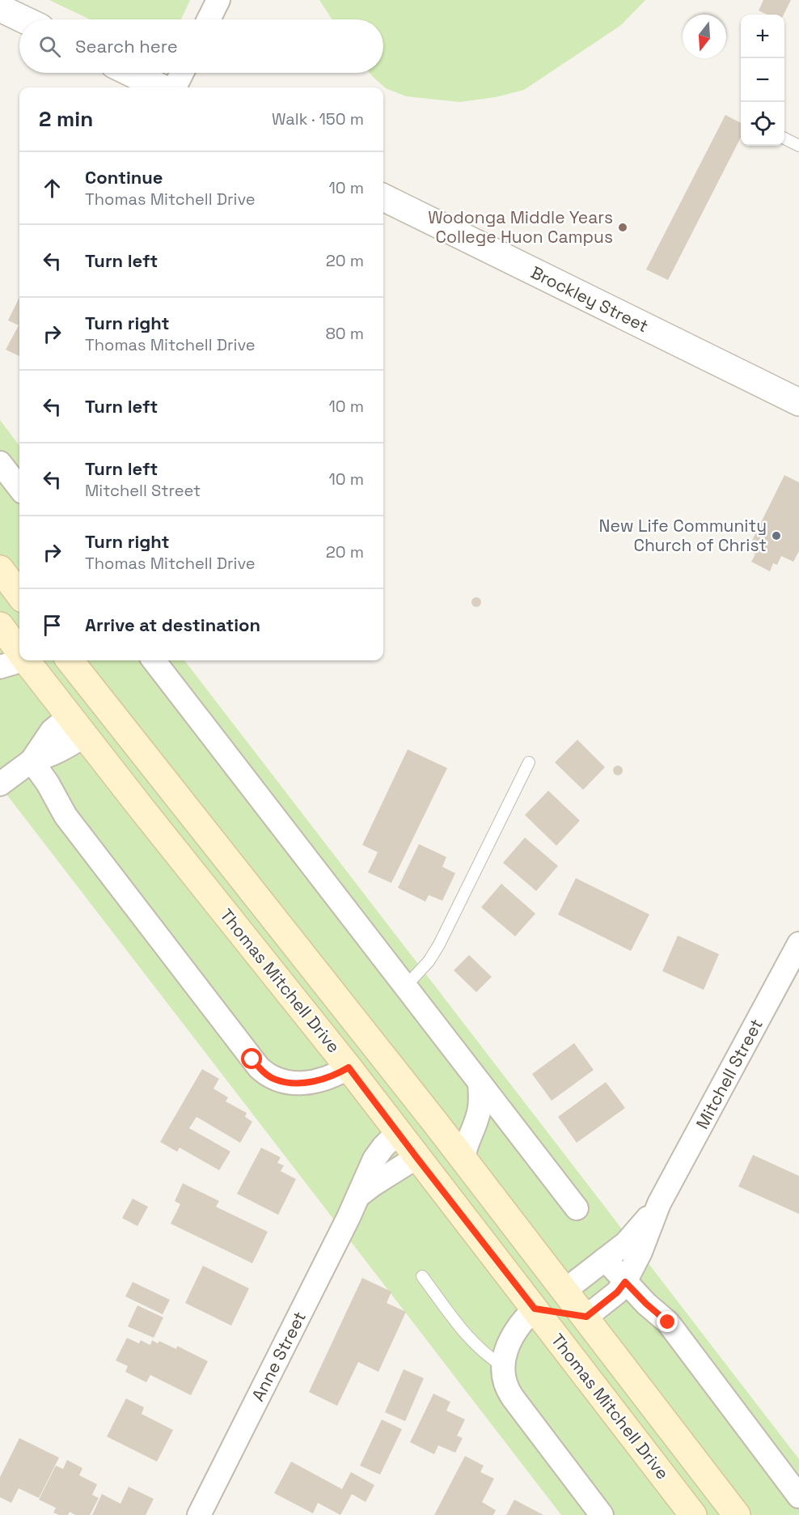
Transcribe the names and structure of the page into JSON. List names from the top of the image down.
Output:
{
  "streets": {
    "main road": ["Thomas Mitchell Drive"],
    "street": ["Brockley Street", "Mitchell Street", "Anne Street"]
  },
  "crossings": [
    ["Thomas Mitchell Drive", "Mitchell Street"],
    ["Thomas Mitchell Drive", "Anne Street"]
  ],
  "places": ["Wodonga Middle Years College Huon Campus", "New Life Community Church of Christ"],
  "north": "bottom",
  "page": {
    "map_buttons": ["+", "−"],
    "search": "Search here",
    "heading": ["2 min", "Walk · 150 m"],
    "list": [
      ["Continue", "Thomas Mitchell Drive", "10 m"],
      ["Turn left", "20 m"],
      ["Turn right", "Thomas Mitchell Drive", "80 m"],
      ["Turn left", "10 m"],
      ["Turn left", "Mitchell Street", "10 m"],
      ["Turn right", "Thomas Mitchell Drive", "20 m"],
      "Arrive at destination"
    ]
  }
}
